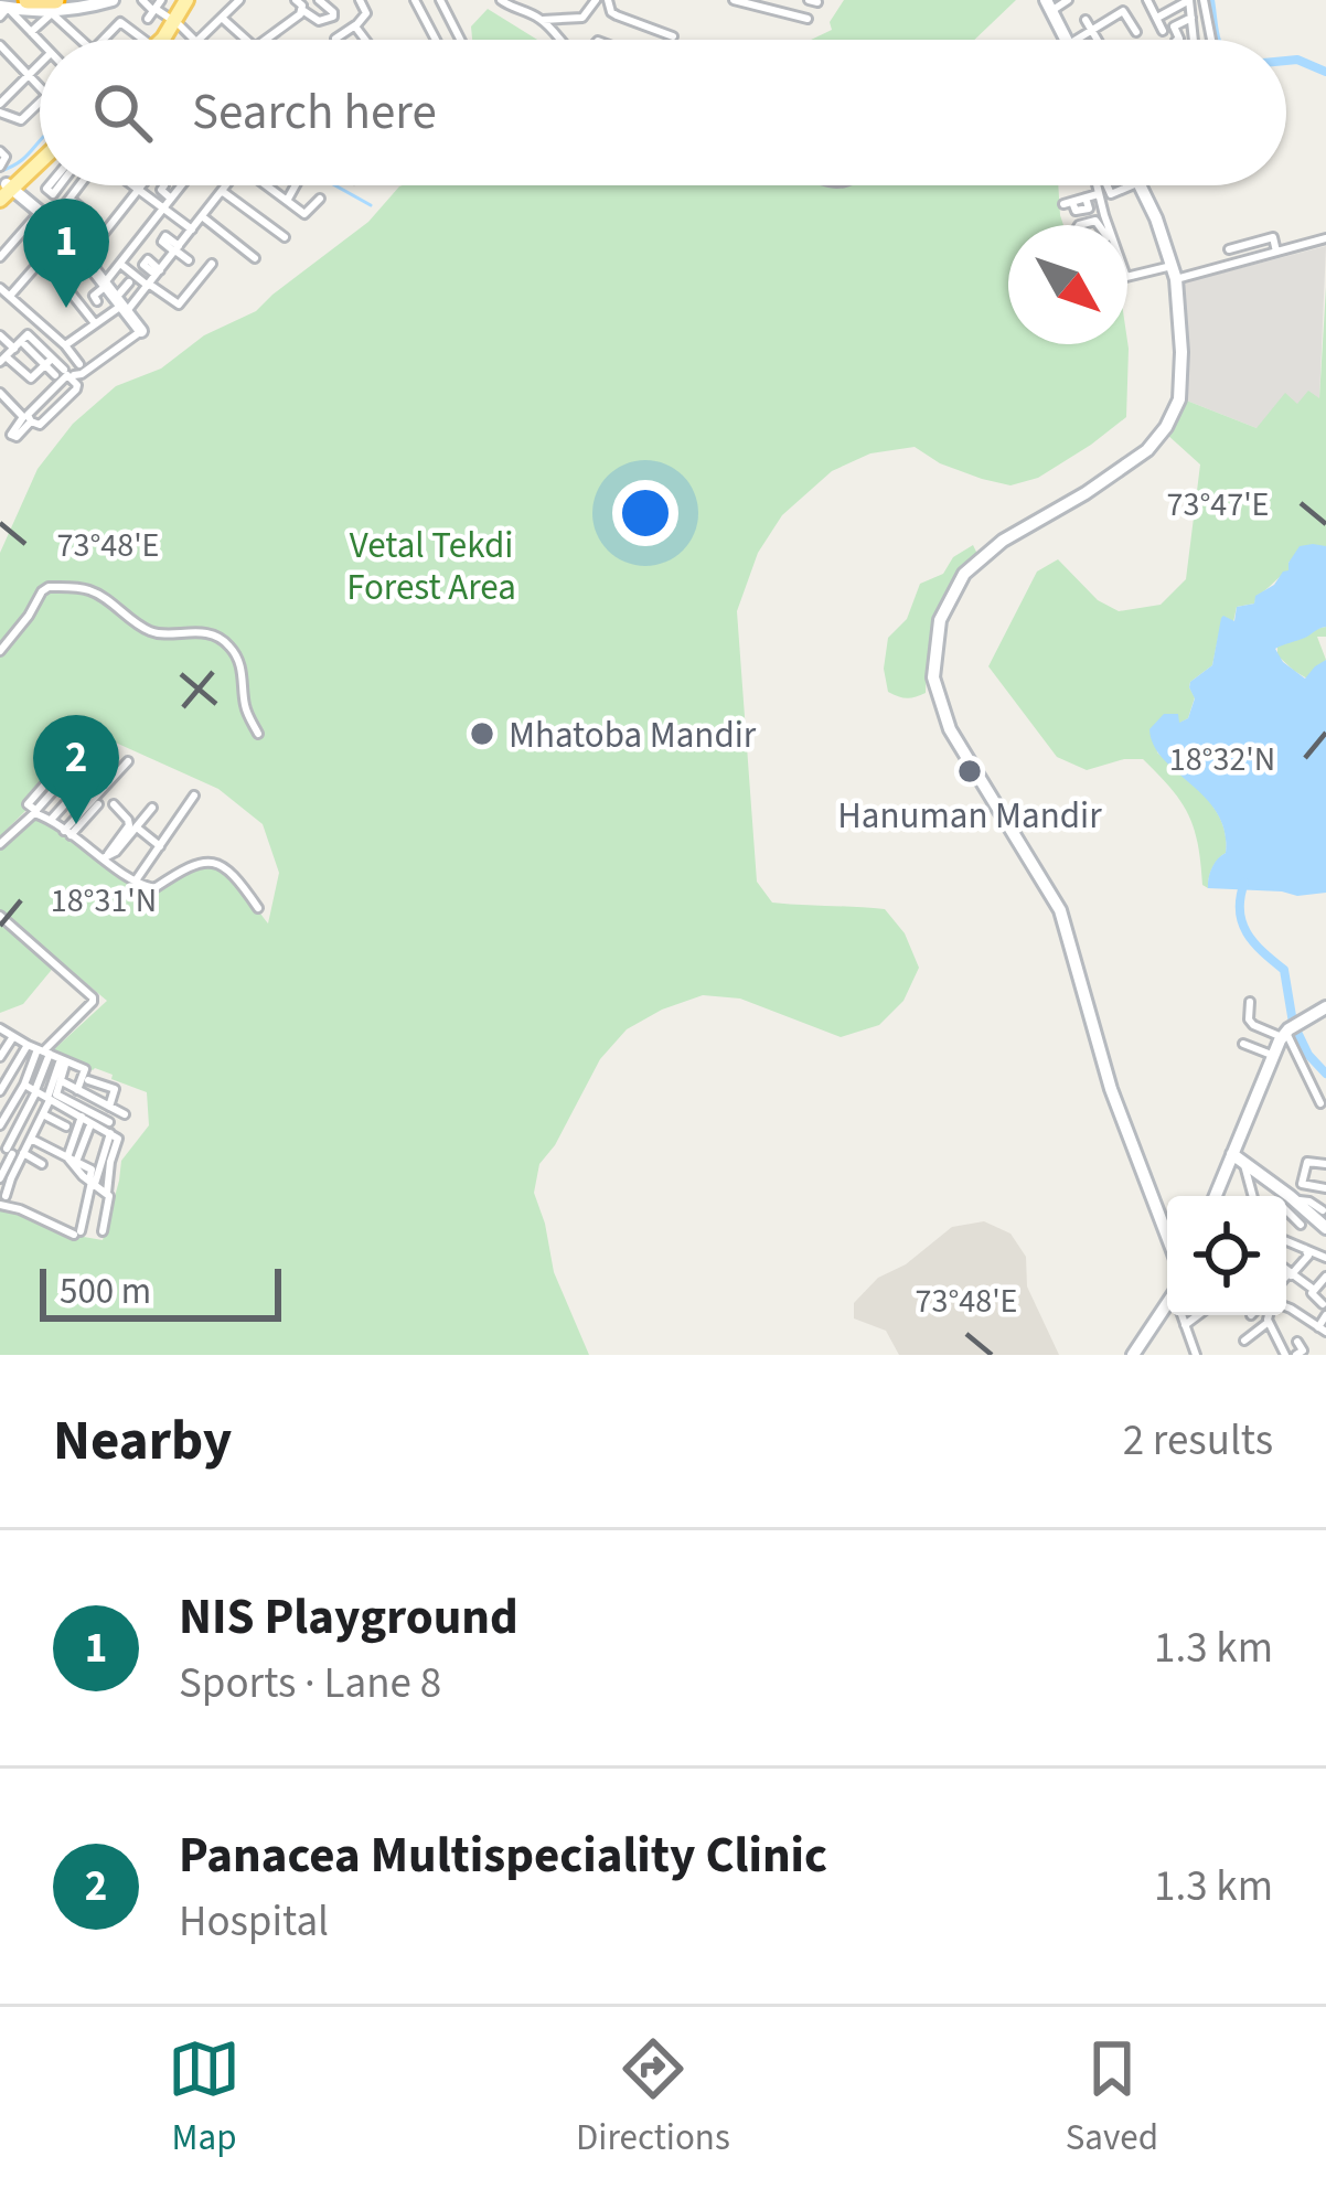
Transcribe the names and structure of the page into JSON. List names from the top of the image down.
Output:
{
  "parks": ["Vetal Tekdi Forest Area"],
  "places": ["Mhatoba Mandir", "Hanuman Mandir"],
  "scale_bar": "500 m",
  "north": "bottom right",
  "page": {
    "search": "Search here",
    "pins": ["1", "2"],
    "scale": "500 m",
    "heading": ["Nearby", "2 results"],
    "list": [
      {
        "mark": "1",
        "name": "NIS Playground",
        "note": "Sports · Lane 8",
        "value": "1.3 km"
      },
      {
        "mark": "2",
        "name": "Panacea Multispeciality Clinic",
        "note": "Hospital",
        "value": "1.3 km"
      }
    ],
    "nav": ["Map", "Directions", "Saved"]
  },
  "coordinates": [
    "73°47'E",
    "73°48'E",
    "18°32'N",
    "18°31'N"
  ]
}
